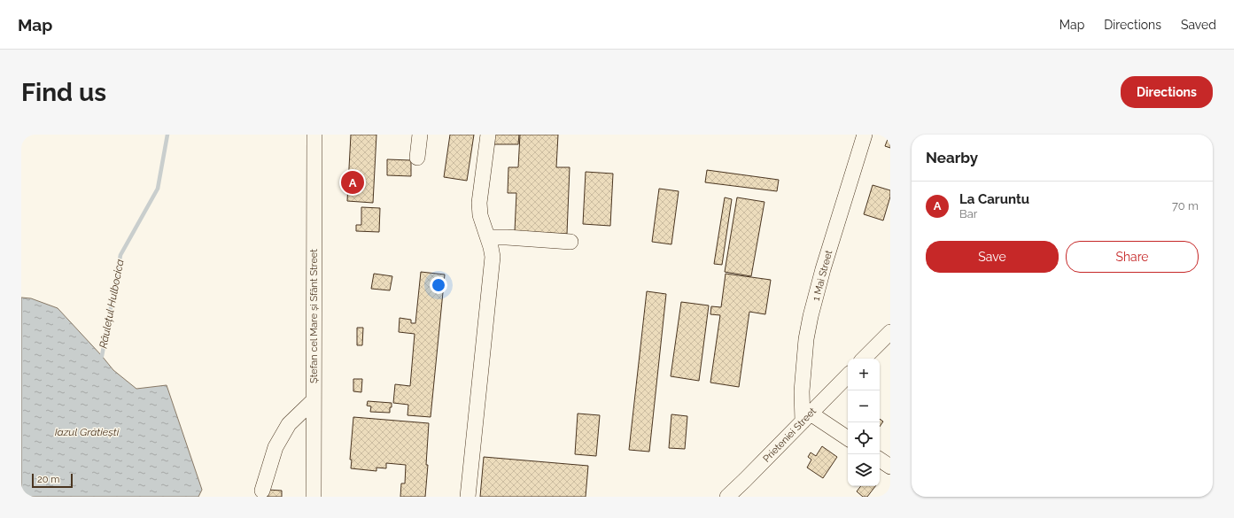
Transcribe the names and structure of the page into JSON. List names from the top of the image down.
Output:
{
  "streets": {
    "street": ["1 Mai Street", "Ștefan cel Mare și Sfânt Street", "Prieteniei Street"]
  },
  "crossings": [
    ["1 Mai Street", "Prieteniei Street"]
  ],
  "water": ["Râulețul Hulbocica", "Iazul Grătiești"],
  "scale_bar": "20 m",
  "page": {
    "header": "Map",
    "nav": ["Map", "Directions", "Saved"],
    "buttons": [
      "Directions",
      ["Save", "Share"]
    ],
    "title": "Find us",
    "heading": "Nearby",
    "pins": "A",
    "list": [
      {
        "mark": "A",
        "name": "La Caruntu",
        "note": "Bar",
        "value": "70 m"
      }
    ],
    "map_buttons": ["+", "−"],
    "scale": "20 m"
  }
}
